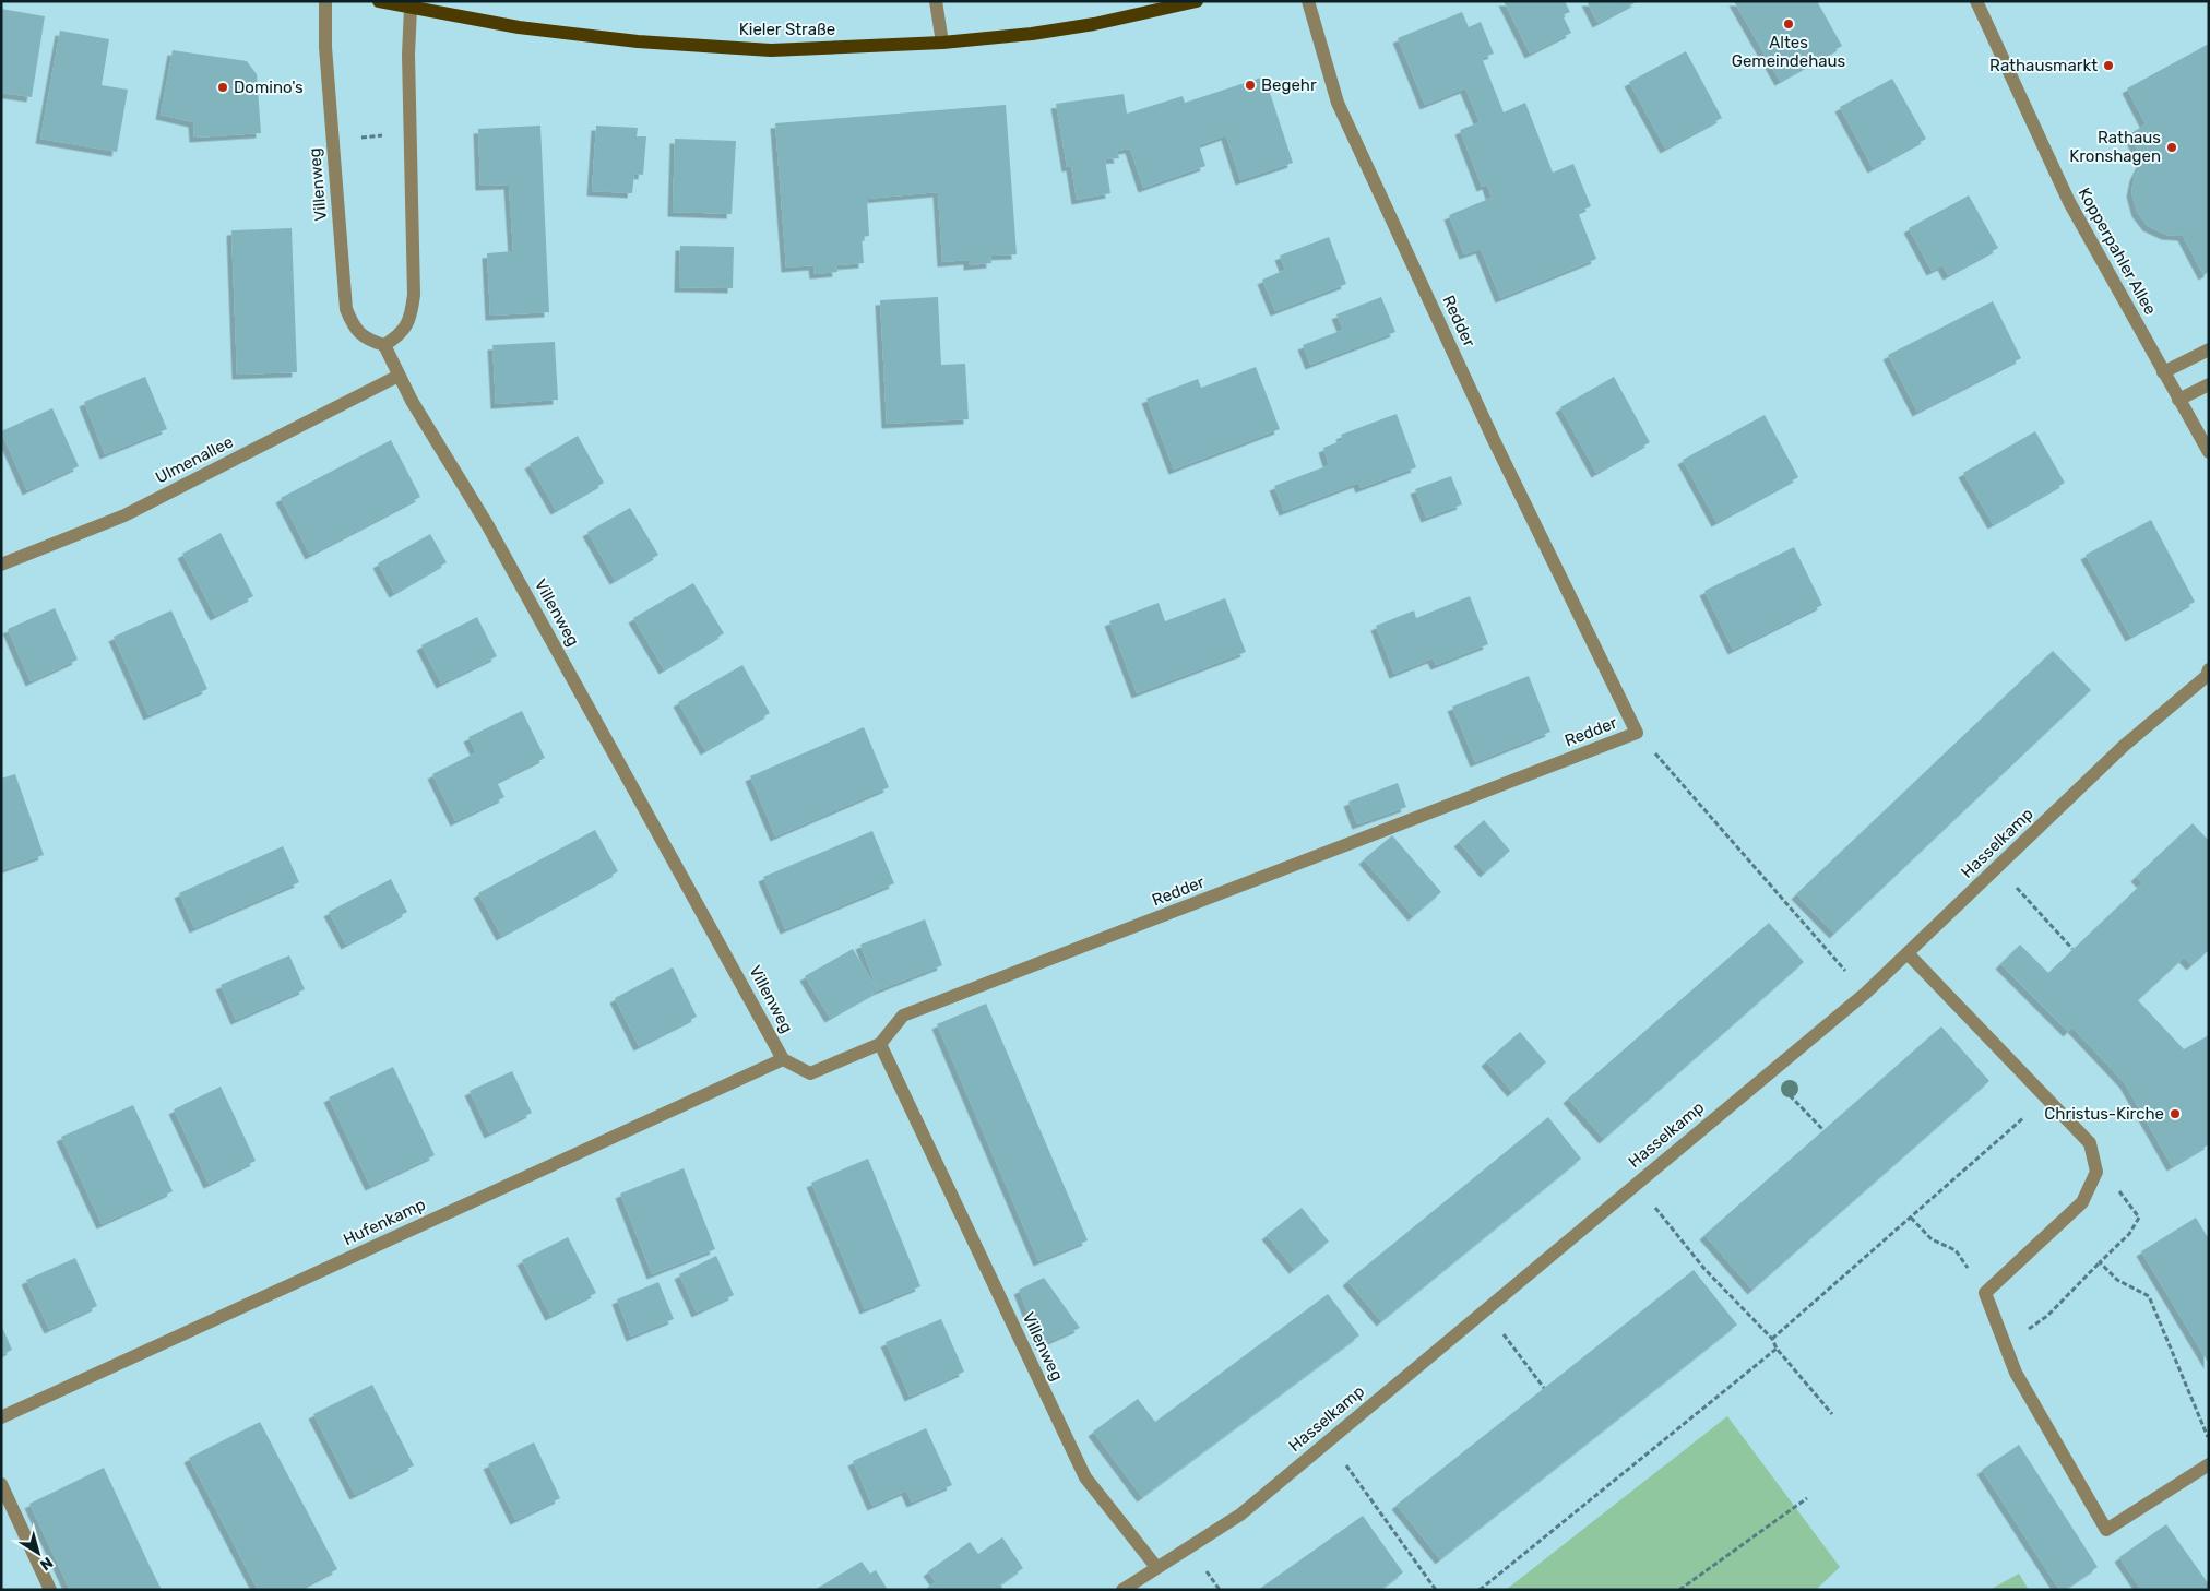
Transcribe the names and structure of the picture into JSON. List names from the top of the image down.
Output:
{
  "streets": {
    "main road": ["Kieler Straße"],
    "street": [
      "Villenweg",
      "Kopperpahler Allee",
      "Redder",
      "Ulmenallee",
      "Hasselkamp",
      "Hufenkamp"
    ]
  },
  "crossings": [
    ["Villenweg", "Redder"],
    ["Villenweg", "Ulmenallee"],
    ["Villenweg", "Hasselkamp"],
    ["Villenweg", "Hufenkamp"]
  ],
  "places": [
    "Altes Gemeindehaus",
    "Rathausmarkt",
    "Begehr",
    "Domino's",
    "Rathaus Kronshagen",
    "Christus-Kirche"
  ],
  "north": "bottom right"
}
